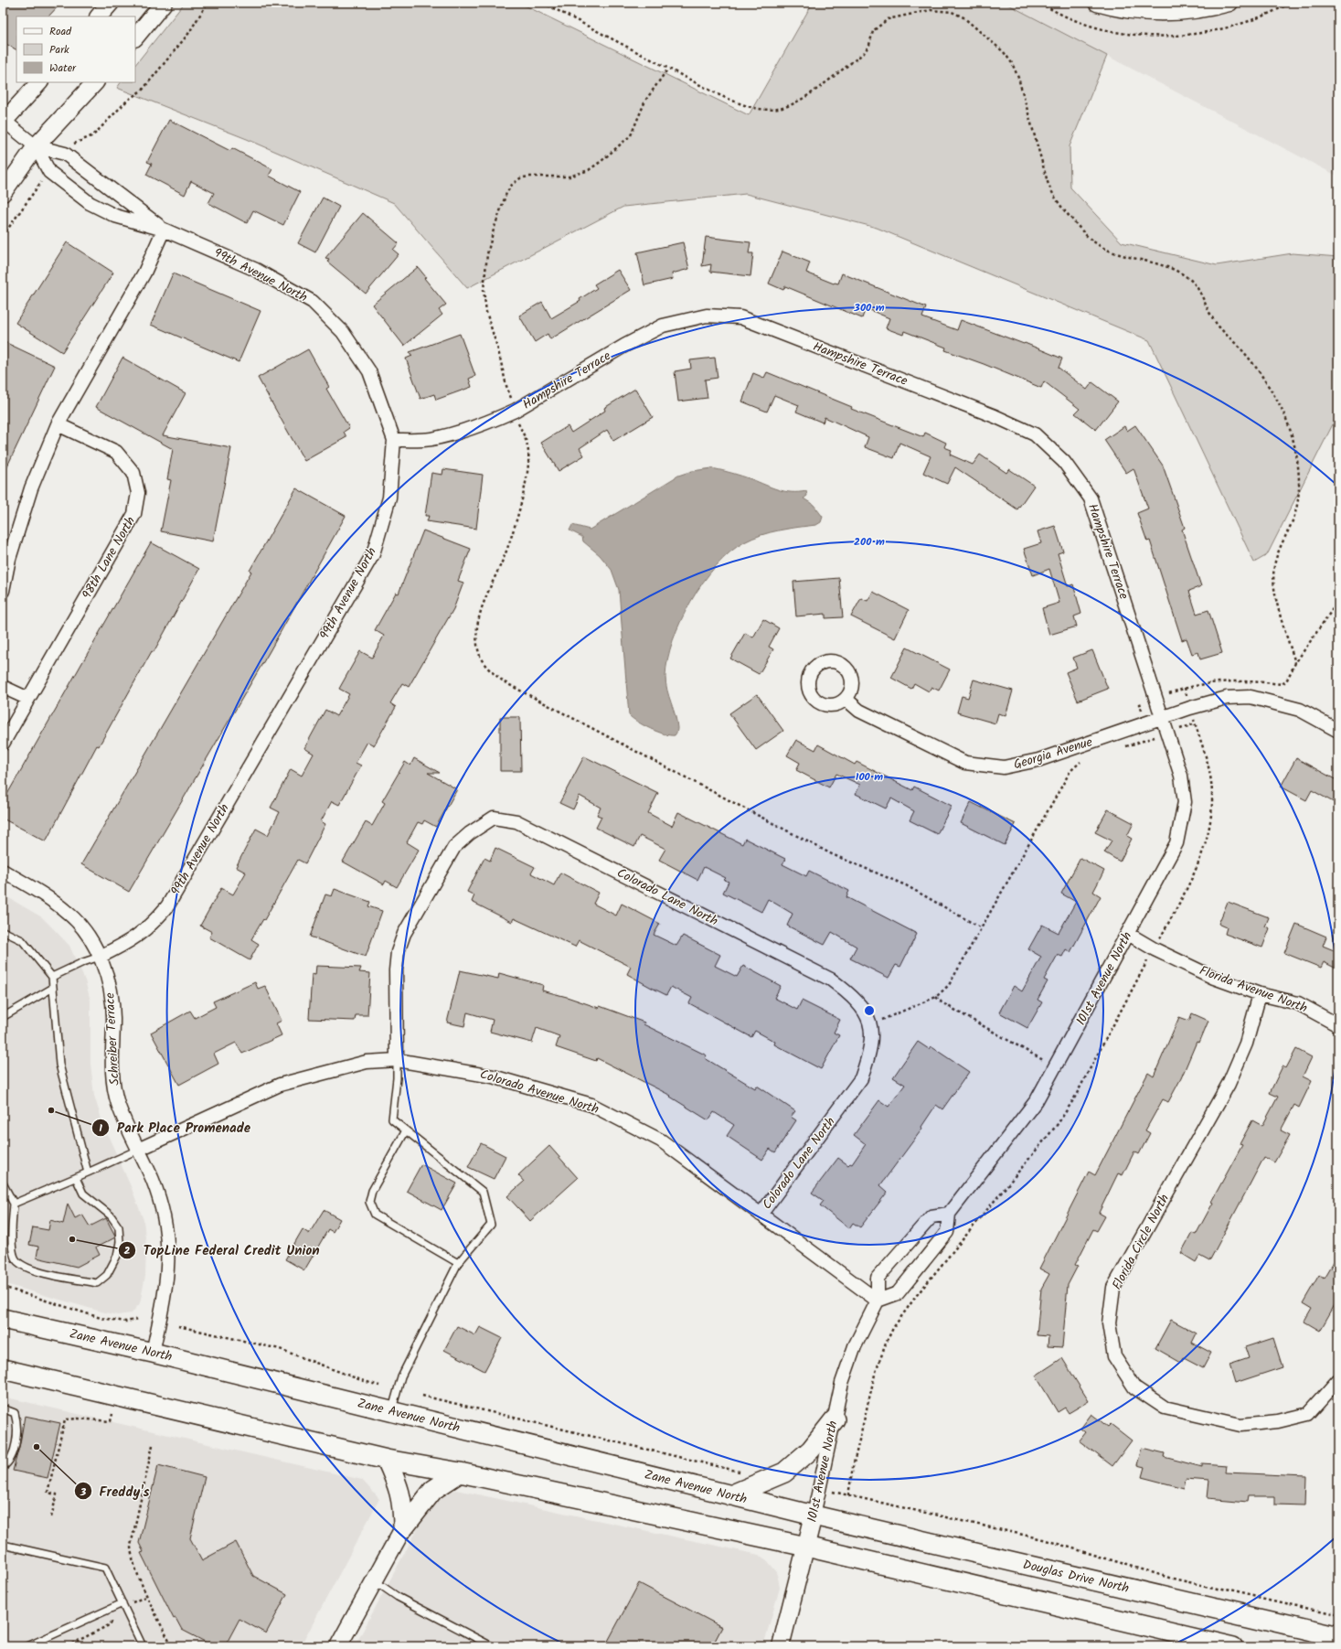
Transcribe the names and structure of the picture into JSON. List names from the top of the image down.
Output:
{
  "streets": {
    "main road": ["Zane Avenue North", "Douglas Drive North"],
    "street": [
      "99th Avenue North",
      "Hampshire Terrace",
      "98th Lane North",
      "Georgia Avenue",
      "Colorado Lane North",
      "101st Avenue North",
      "Florida Avenue North",
      "Schreiber Terrace",
      "Colorado Avenue North",
      "Florida Circle North"
    ]
  },
  "crossings": [
    ["99th Avenue North", "Hampshire Terrace"],
    ["99th Avenue North", "Schreiber Terrace"],
    ["Hampshire Terrace", "Georgia Avenue"],
    ["Hampshire Terrace", "101st Avenue North"],
    ["Georgia Avenue", "101st Avenue North"],
    ["Colorado Lane North", "Colorado Avenue North"],
    ["101st Avenue North", "Florida Avenue North"],
    ["101st Avenue North", "Colorado Avenue North"],
    ["101st Avenue North", "Zane Avenue North"],
    ["101st Avenue North", "Douglas Drive North"],
    ["Florida Avenue North", "Florida Circle North"],
    ["Schreiber Terrace", "Colorado Avenue North"],
    ["Schreiber Terrace", "Zane Avenue North"],
    ["Zane Avenue North", "Douglas Drive North"]
  ],
  "places": ["Park Place Promenade", "TopLine Federal Credit Union", "Freddy's"],
  "legend": ["Road", "Park", "Water"],
  "rings": ["300 m", "200 m", "100 m"]
}
